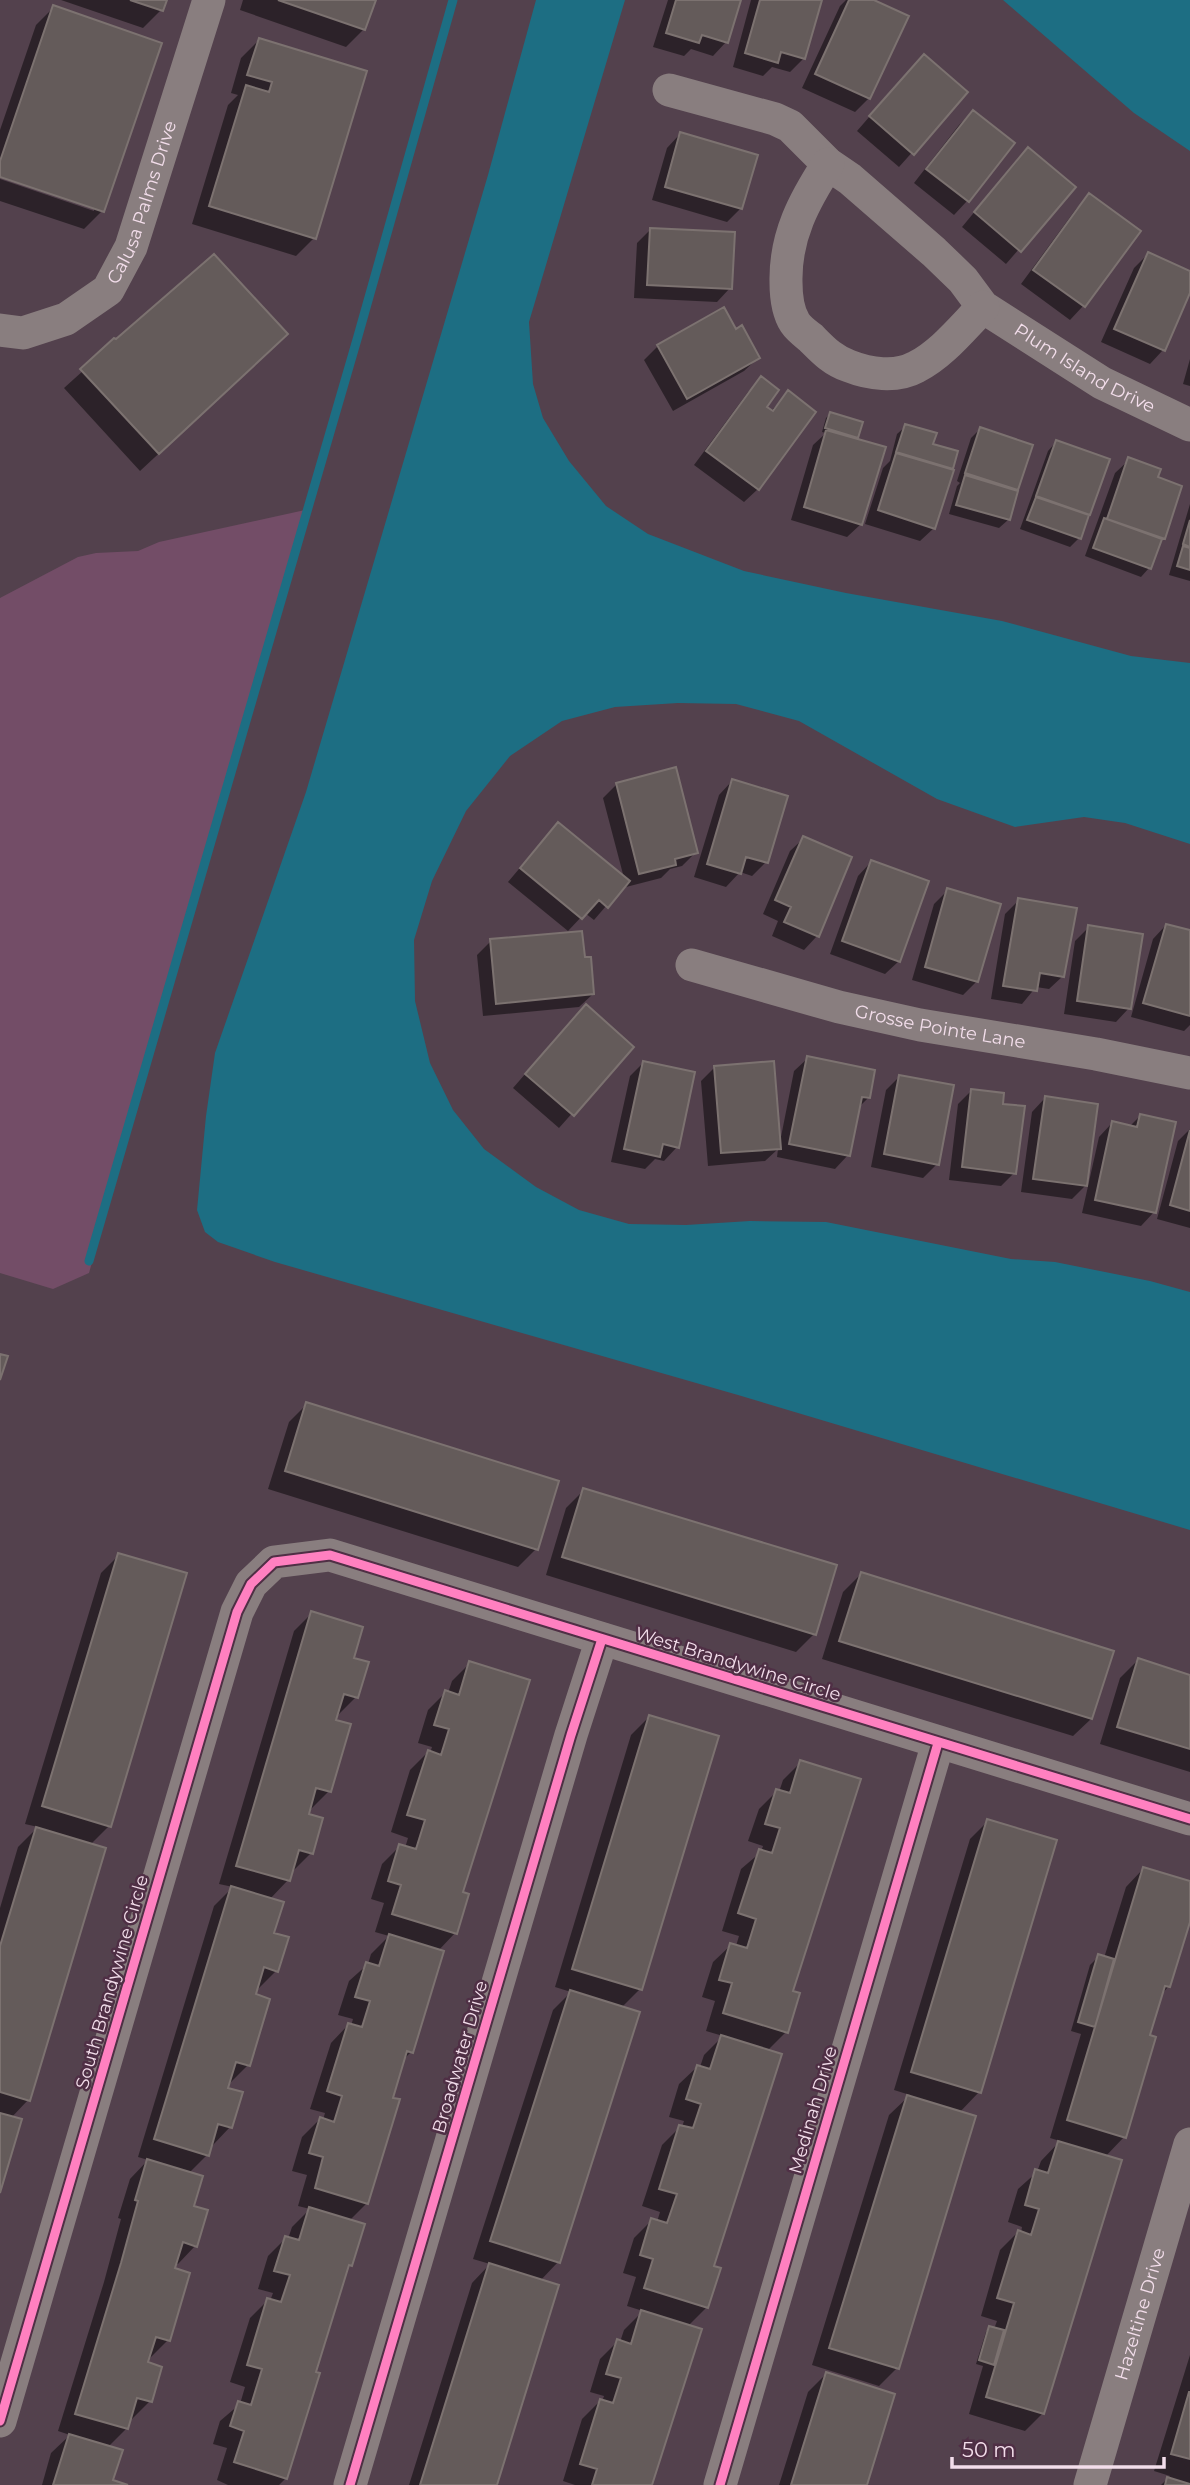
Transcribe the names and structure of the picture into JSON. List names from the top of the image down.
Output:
{
  "streets": {
    "street": [
      "Calusa Palms Drive",
      "Plum Island Drive",
      "Grosse Pointe Lane",
      "West Brandywine Circle",
      "South Brandywine Circle",
      "Broadwater Drive",
      "Medinah Drive",
      "Hazeltine Drive"
    ]
  },
  "crossings": [
    ["West Brandywine Circle", "South Brandywine Circle"],
    ["West Brandywine Circle", "Broadwater Drive"],
    ["West Brandywine Circle", "Medinah Drive"]
  ],
  "scale_bar": "50 m"
}
